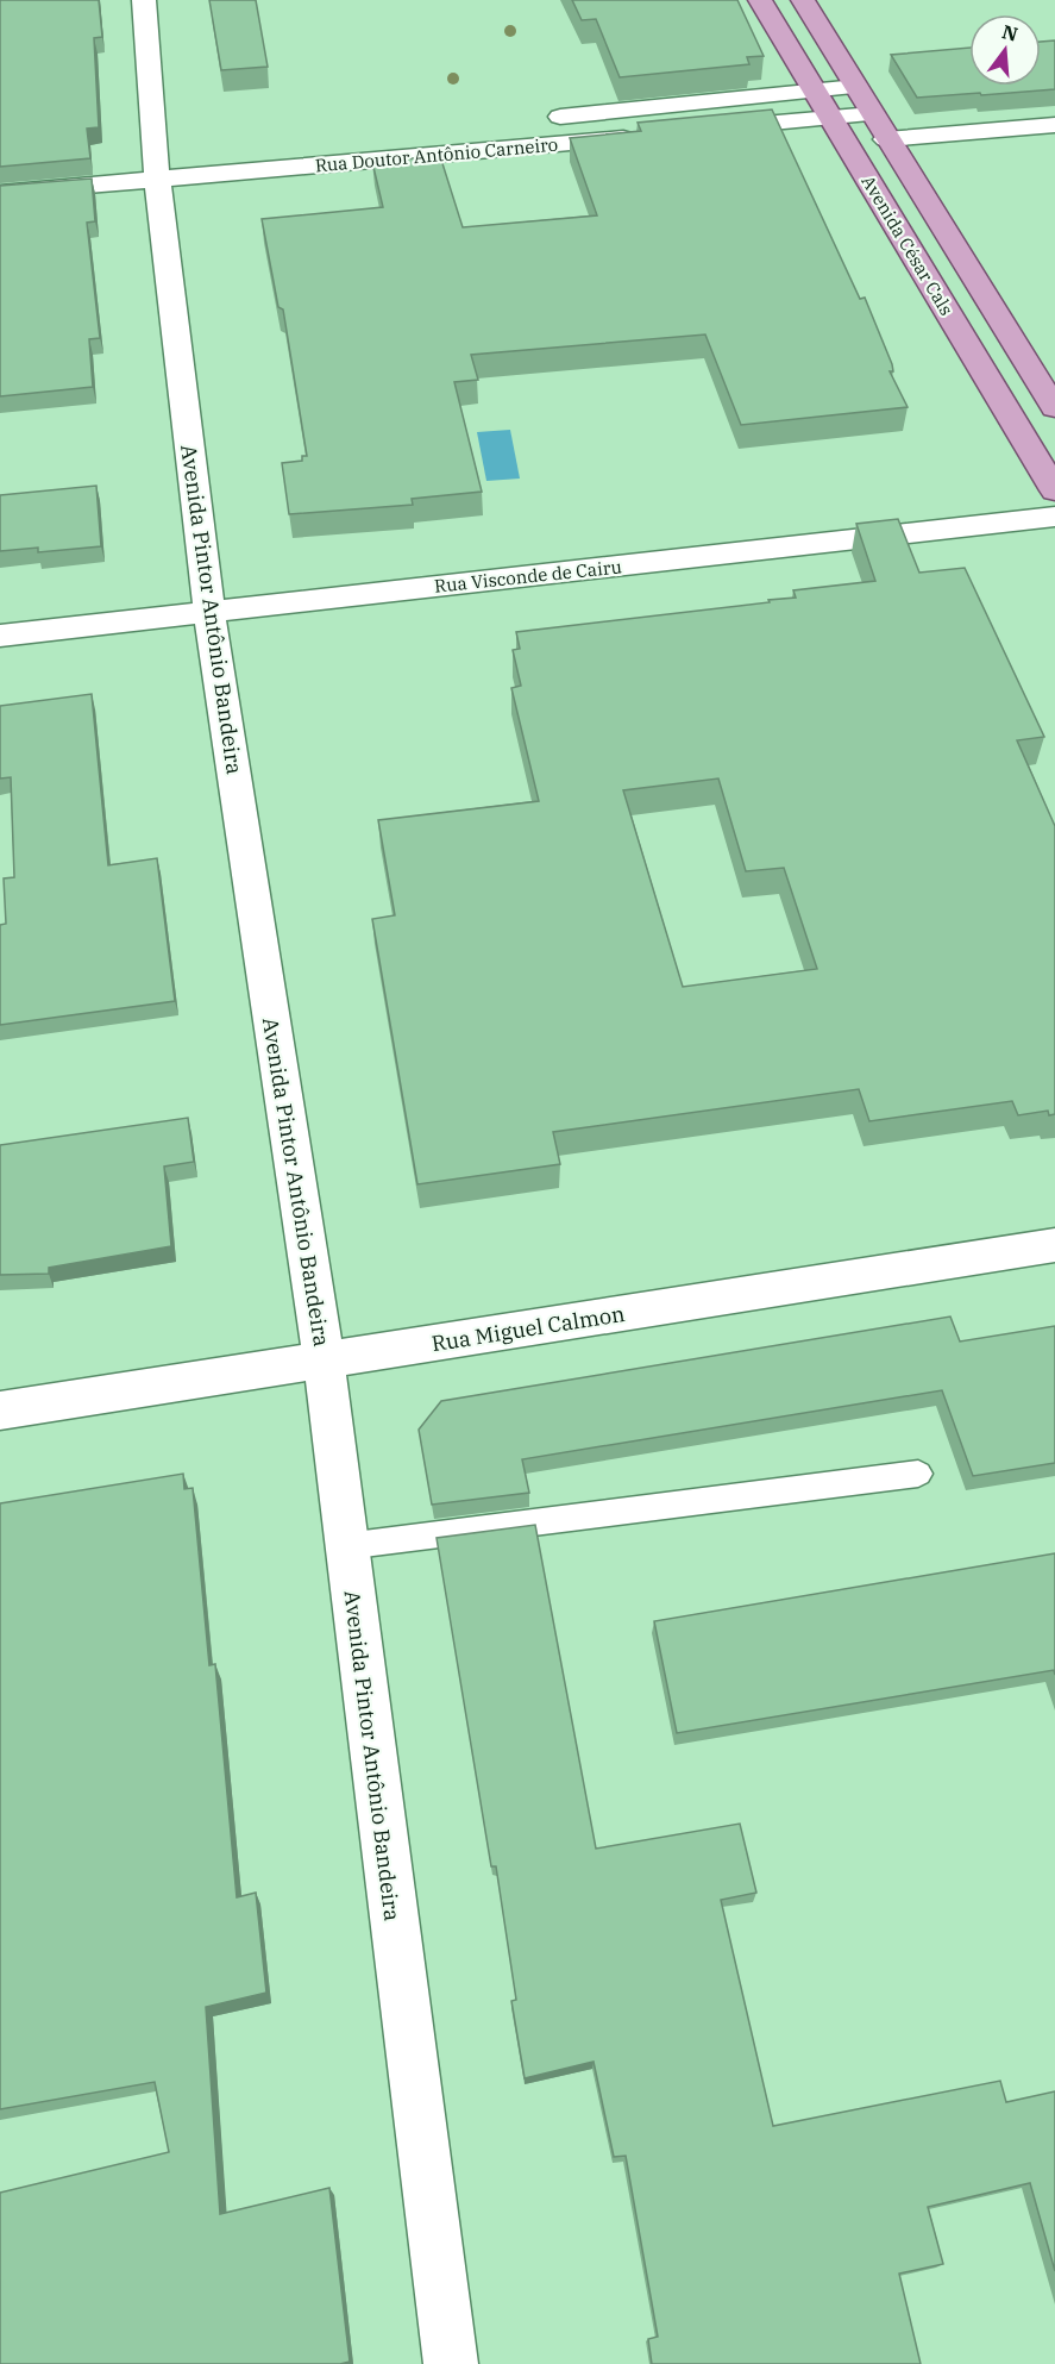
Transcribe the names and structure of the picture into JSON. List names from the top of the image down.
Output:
{
  "streets": {
    "main road": ["Avenida César Cals"],
    "street": [
      "Rua Doutor Antônio Carneiro",
      "Rua Visconde de Cairu",
      "Avenida Pintor Antônio Bandeira",
      "Rua Miguel Calmon"
    ]
  },
  "crossings": [
    ["Rua Doutor Antônio Carneiro", "Avenida César Cals"],
    ["Rua Doutor Antônio Carneiro", "Avenida Pintor Antônio Bandeira"],
    ["Rua Visconde de Cairu", "Avenida Pintor Antônio Bandeira"],
    ["Avenida Pintor Antônio Bandeira", "Rua Miguel Calmon"]
  ],
  "north": "top"
}
